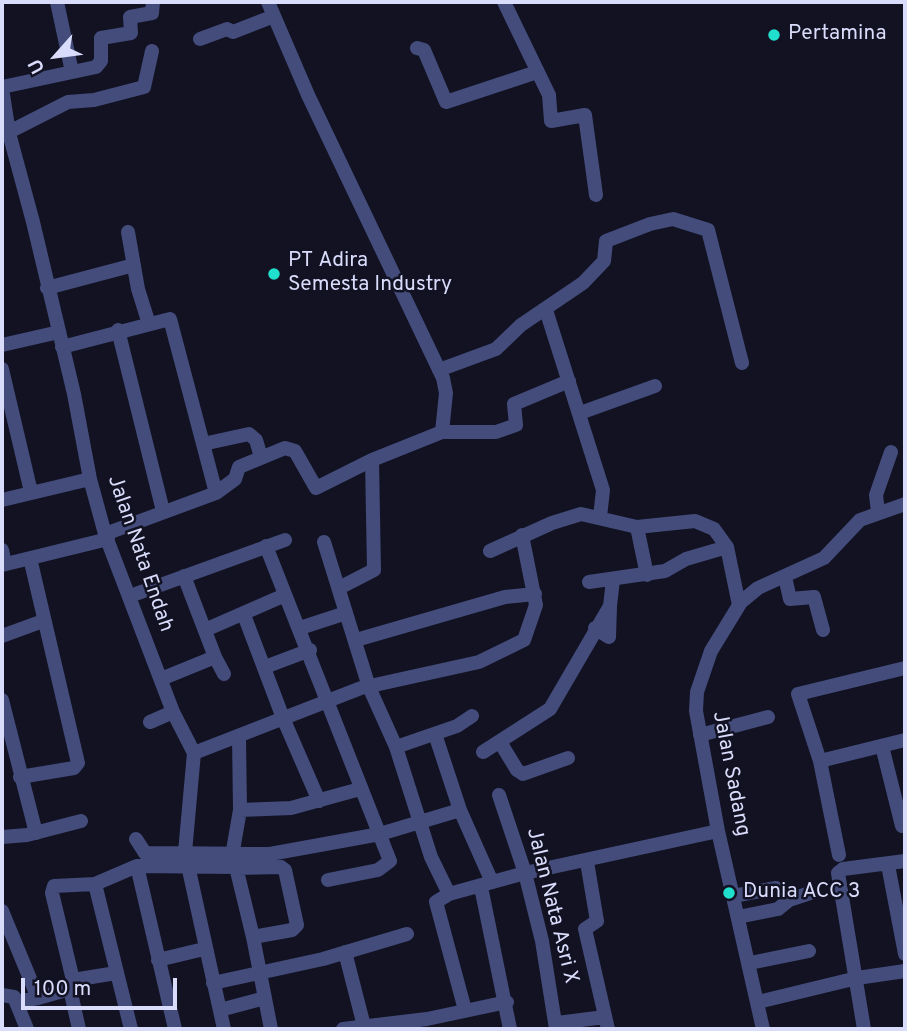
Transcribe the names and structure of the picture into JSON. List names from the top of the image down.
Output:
{
  "streets": {
    "street": ["Jalan Nata Endah", "Jalan Sadang", "Jalan Nata Asri X"]
  },
  "places": ["Pertamina", "PT Adira Semesta Industry", "Dunia ACC 3"],
  "scale_bar": "100 m",
  "north": "bottom left"
}
